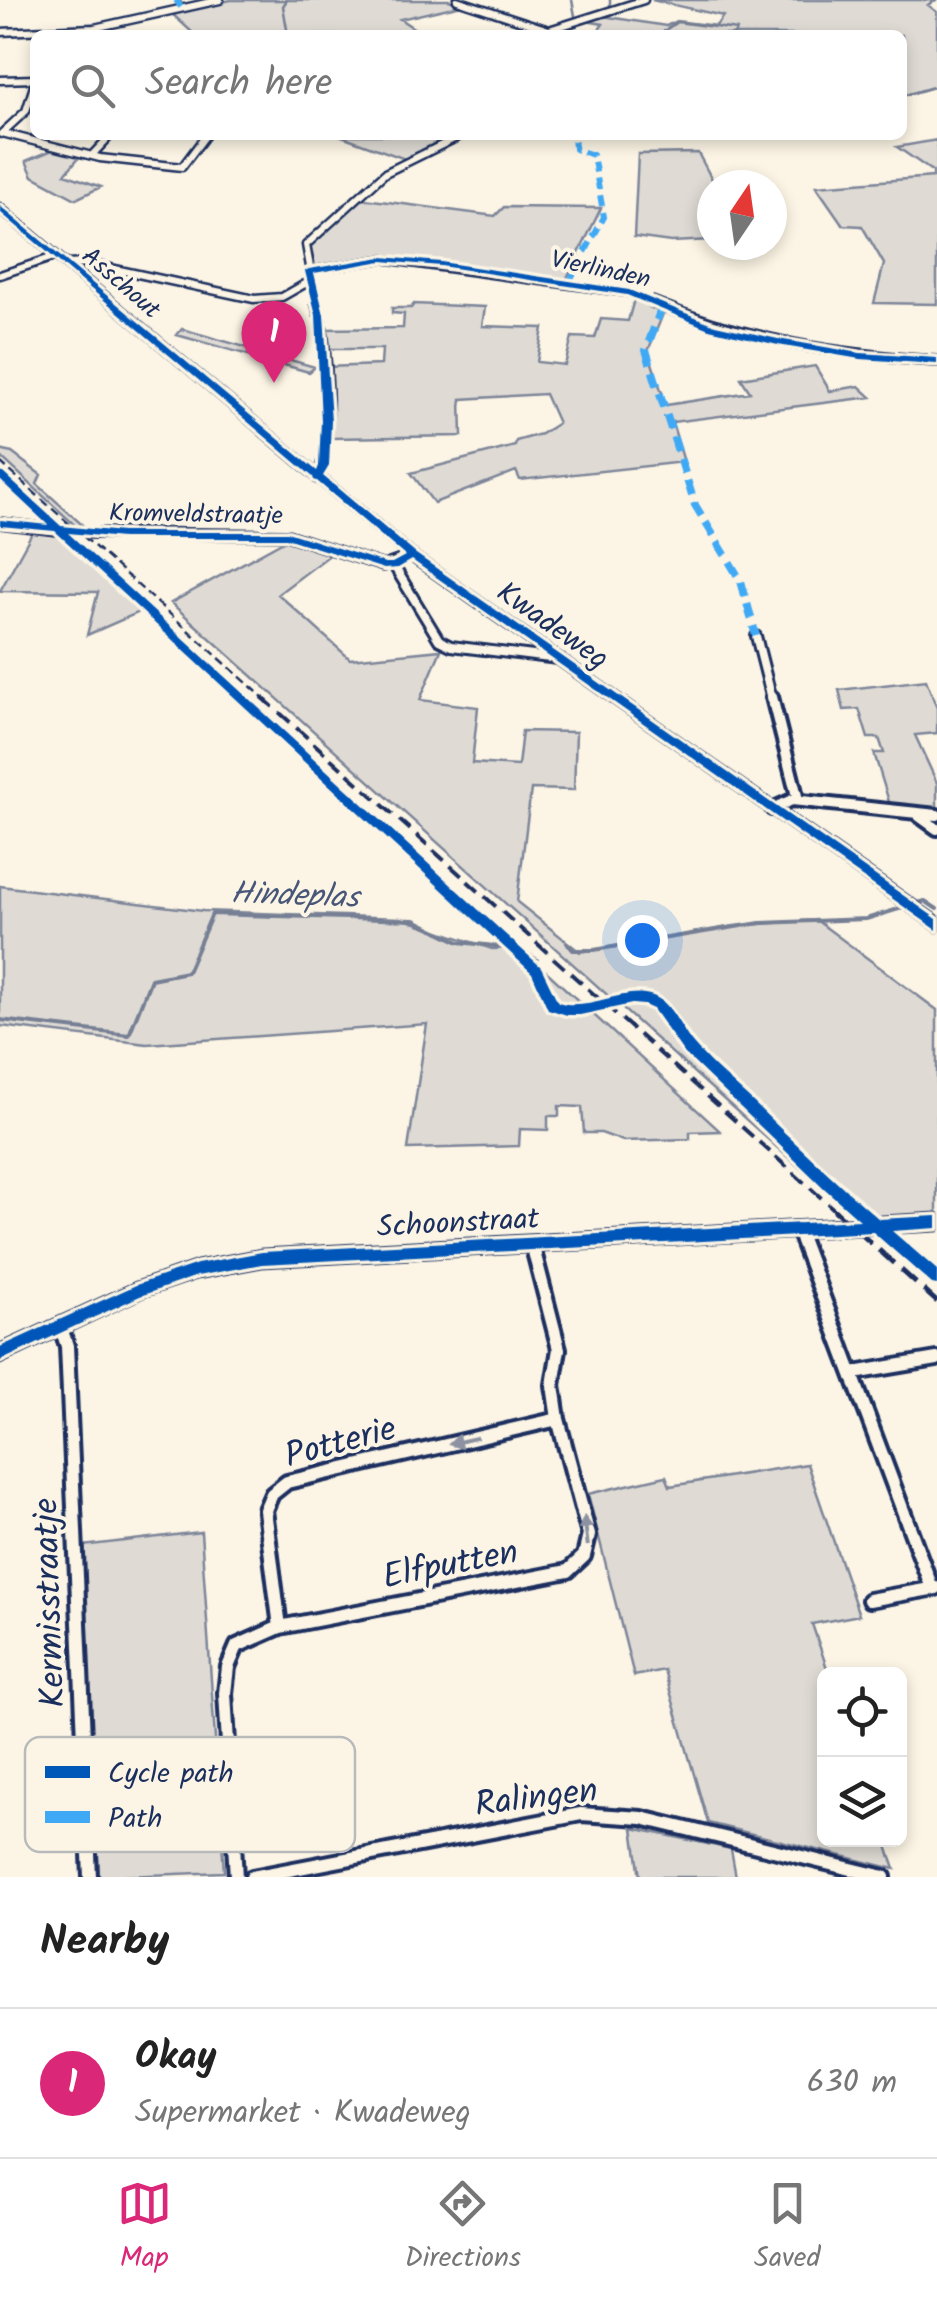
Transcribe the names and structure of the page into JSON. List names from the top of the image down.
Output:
{
  "streets": {
    "main road": ["Asschout", "Kwadeweg", "Schoonstraat"],
    "street": [
      "Vierlinden",
      "Kromveldstraatje",
      "Potterie",
      "Elfputten",
      "Kermisstraatje",
      "Ralingen"
    ]
  },
  "crossings": [
    ["Asschout", "Kwadeweg"],
    ["Kromveldstraatje", "Kwadeweg"],
    ["Schoonstraat", "Elfputten"],
    ["Schoonstraat", "Kermisstraatje"],
    ["Potterie", "Elfputten"]
  ],
  "one_way": ["Potterie"],
  "water": ["Hindeplas"],
  "legend": ["Cycle path", "Path"],
  "north": "top",
  "page": {
    "search": "Search here",
    "pins": "1",
    "heading": "Nearby",
    "list": [
      {
        "mark": "1",
        "name": "Okay",
        "note": "Supermarket · Kwadeweg",
        "value": "630 m"
      }
    ],
    "nav": ["Map", "Directions", "Saved"]
  }
}
